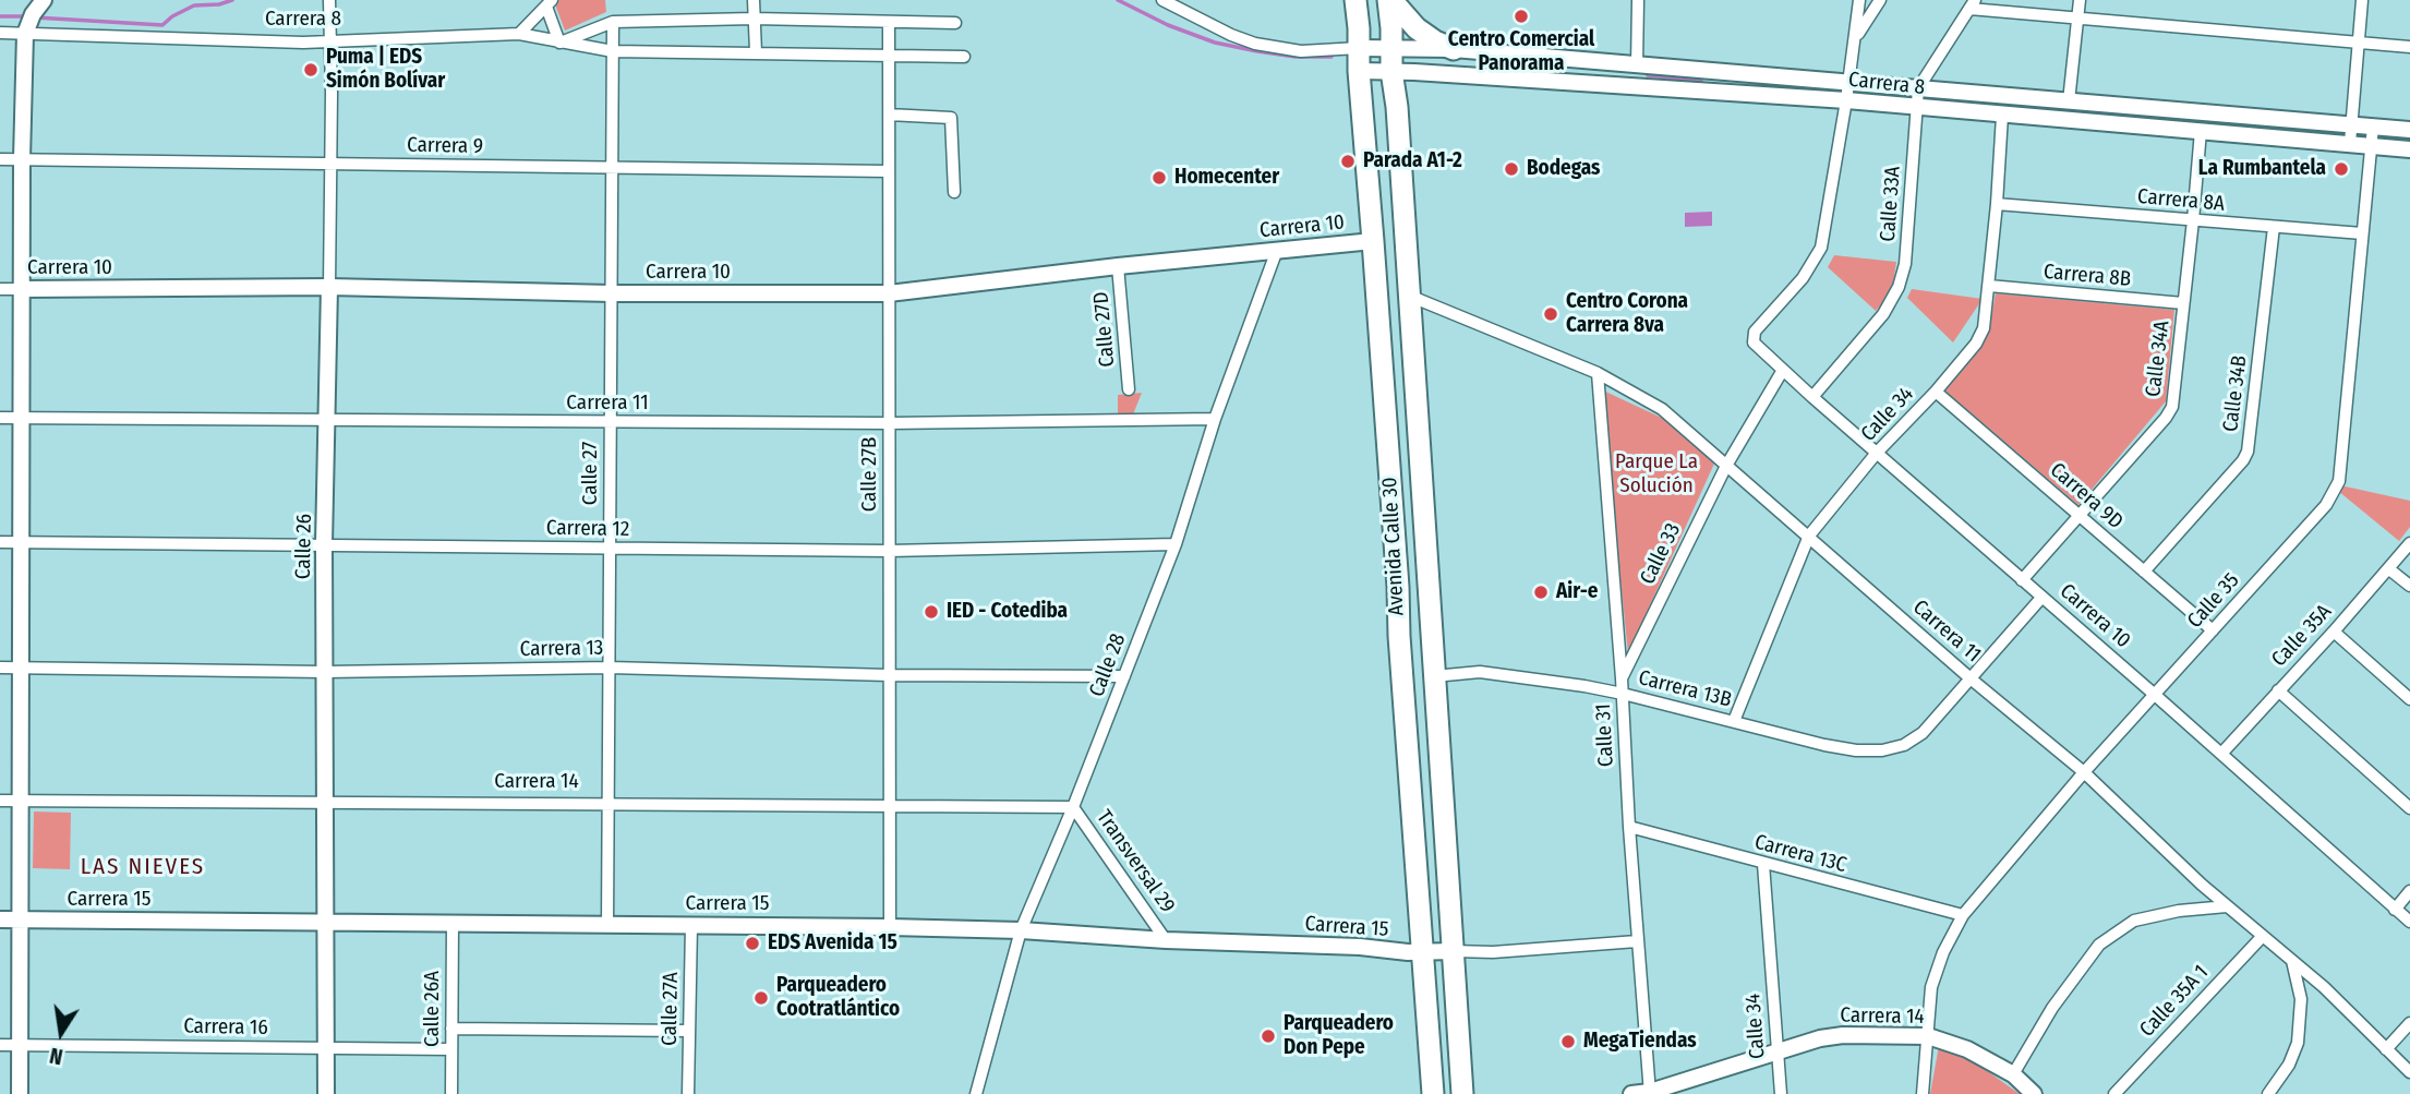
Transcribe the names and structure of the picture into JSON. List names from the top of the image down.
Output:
{
  "streets": {
    "highway": ["Avenida Calle 30"],
    "street": [
      "Carrera 8",
      "Carrera 9",
      "Carrera 8A",
      "Calle 33A",
      "Carrera 10",
      "Carrera 8B",
      "Calle 27D",
      "Calle 34A",
      "Calle 34B",
      "Carrera 11",
      "Calle 34",
      "Calle 27",
      "Calle 27B",
      "Carrera 9D",
      "Carrera 12",
      "Calle 26",
      "Calle 33",
      "Calle 35",
      "Calle 35A",
      "Carrera 13",
      "Calle 28",
      "Carrera 13B",
      "Calle 31",
      "Carrera 14",
      "Carrera 13C",
      "Transversal 29",
      "Carrera 15",
      "Calle 35A 1",
      "Calle 26A",
      "Calle 27A",
      "Carrera 16"
    ]
  },
  "crossings": [
    ["Carrera 8", "Calle 33A"],
    ["Carrera 8", "Carrera 10"],
    ["Carrera 8", "Calle 34A"],
    ["Carrera 8", "Calle 34"],
    ["Carrera 8", "Calle 27"],
    ["Carrera 8", "Calle 27B"],
    ["Carrera 8", "Calle 26"],
    ["Carrera 8", "Avenida Calle 30"],
    ["Carrera 8", "Calle 35"],
    ["Carrera 9", "Calle 27"],
    ["Carrera 9", "Calle 27B"],
    ["Carrera 9", "Calle 26"],
    ["Carrera 8A", "Calle 34A"],
    ["Carrera 8A", "Calle 34B"],
    ["Carrera 8A", "Calle 34"],
    ["Carrera 8A", "Calle 35"],
    ["Calle 33A", "Carrera 10"],
    ["Carrera 10", "Calle 27D"],
    ["Carrera 10", "Calle 34A"],
    ["Carrera 10", "Calle 34"],
    ["Carrera 10", "Calle 27"],
    ["Carrera 10", "Calle 27B"],
    ["Carrera 10", "Calle 26"],
    ["Carrera 10", "Avenida Calle 30"],
    ["Carrera 10", "Calle 33"],
    ["Carrera 10", "Calle 35"],
    ["Carrera 10", "Calle 35A"],
    ["Carrera 10", "Calle 28"],
    ["Carrera 8B", "Calle 34A"],
    ["Carrera 8B", "Calle 34"],
    ["Calle 34A", "Carrera 9D"],
    ["Calle 34B", "Carrera 9D"],
    ["Carrera 11", "Calle 34"],
    ["Carrera 11", "Calle 27"],
    ["Carrera 11", "Calle 27B"],
    ["Carrera 11", "Calle 26"],
    ["Carrera 11", "Avenida Calle 30"],
    ["Carrera 11", "Calle 33"],
    ["Carrera 11", "Calle 35"],
    ["Carrera 11", "Calle 28"],
    ["Carrera 11", "Carrera 13B"],
    ["Carrera 11", "Calle 31"],
    ["Carrera 11", "Calle 35A 1"],
    ["Calle 34", "Carrera 9D"],
    ["Calle 34", "Carrera 13B"],
    ["Calle 34", "Carrera 14"],
    ["Calle 34", "Carrera 13C"],
    ["Calle 27", "Carrera 12"],
    ["Calle 27", "Carrera 13"],
    ["Calle 27", "Carrera 14"],
    ["Calle 27", "Carrera 15"],
    ["Calle 27B", "Carrera 12"],
    ["Calle 27B", "Carrera 13"],
    ["Calle 27B", "Carrera 14"],
    ["Calle 27B", "Carrera 15"],
    ["Carrera 9D", "Calle 35"],
    ["Carrera 12", "Calle 26"],
    ["Carrera 12", "Calle 28"],
    ["Calle 26", "Carrera 13"],
    ["Calle 26", "Carrera 14"],
    ["Calle 26", "Carrera 15"],
    ["Calle 26", "Carrera 16"],
    ["Avenida Calle 30", "Carrera 13B"],
    ["Avenida Calle 30", "Carrera 15"],
    ["Calle 33", "Calle 31"],
    ["Calle 35", "Carrera 14"],
    ["Calle 35", "Carrera 13C"],
    ["Carrera 13", "Calle 28"],
    ["Calle 28", "Carrera 14"],
    ["Calle 28", "Transversal 29"],
    ["Calle 28", "Carrera 15"],
    ["Carrera 13B", "Calle 31"],
    ["Calle 31", "Carrera 14"],
    ["Calle 31", "Carrera 13C"],
    ["Carrera 14", "Transversal 29"],
    ["Transversal 29", "Carrera 15"],
    ["Carrera 15", "Calle 26A"],
    ["Carrera 15", "Calle 27A"],
    ["Calle 26A", "Carrera 16"]
  ],
  "districts": ["LAS NIEVES"],
  "parks": ["Parque La Solución"],
  "places": [
    "Centro Comercial Panorama",
    "Puma | EDS Simón Bolívar",
    "Parada A1-2",
    "Bodegas",
    "La Rumbantela",
    "Homecenter",
    "Centro Corona Carrera 8va",
    "Air-e",
    "IED - Cotediba",
    "EDS Avenida 15",
    "Parqueadero Cootratlántico",
    "Parqueadero Don Pepe",
    "MegaTiendas"
  ],
  "north": "bottom"
}
